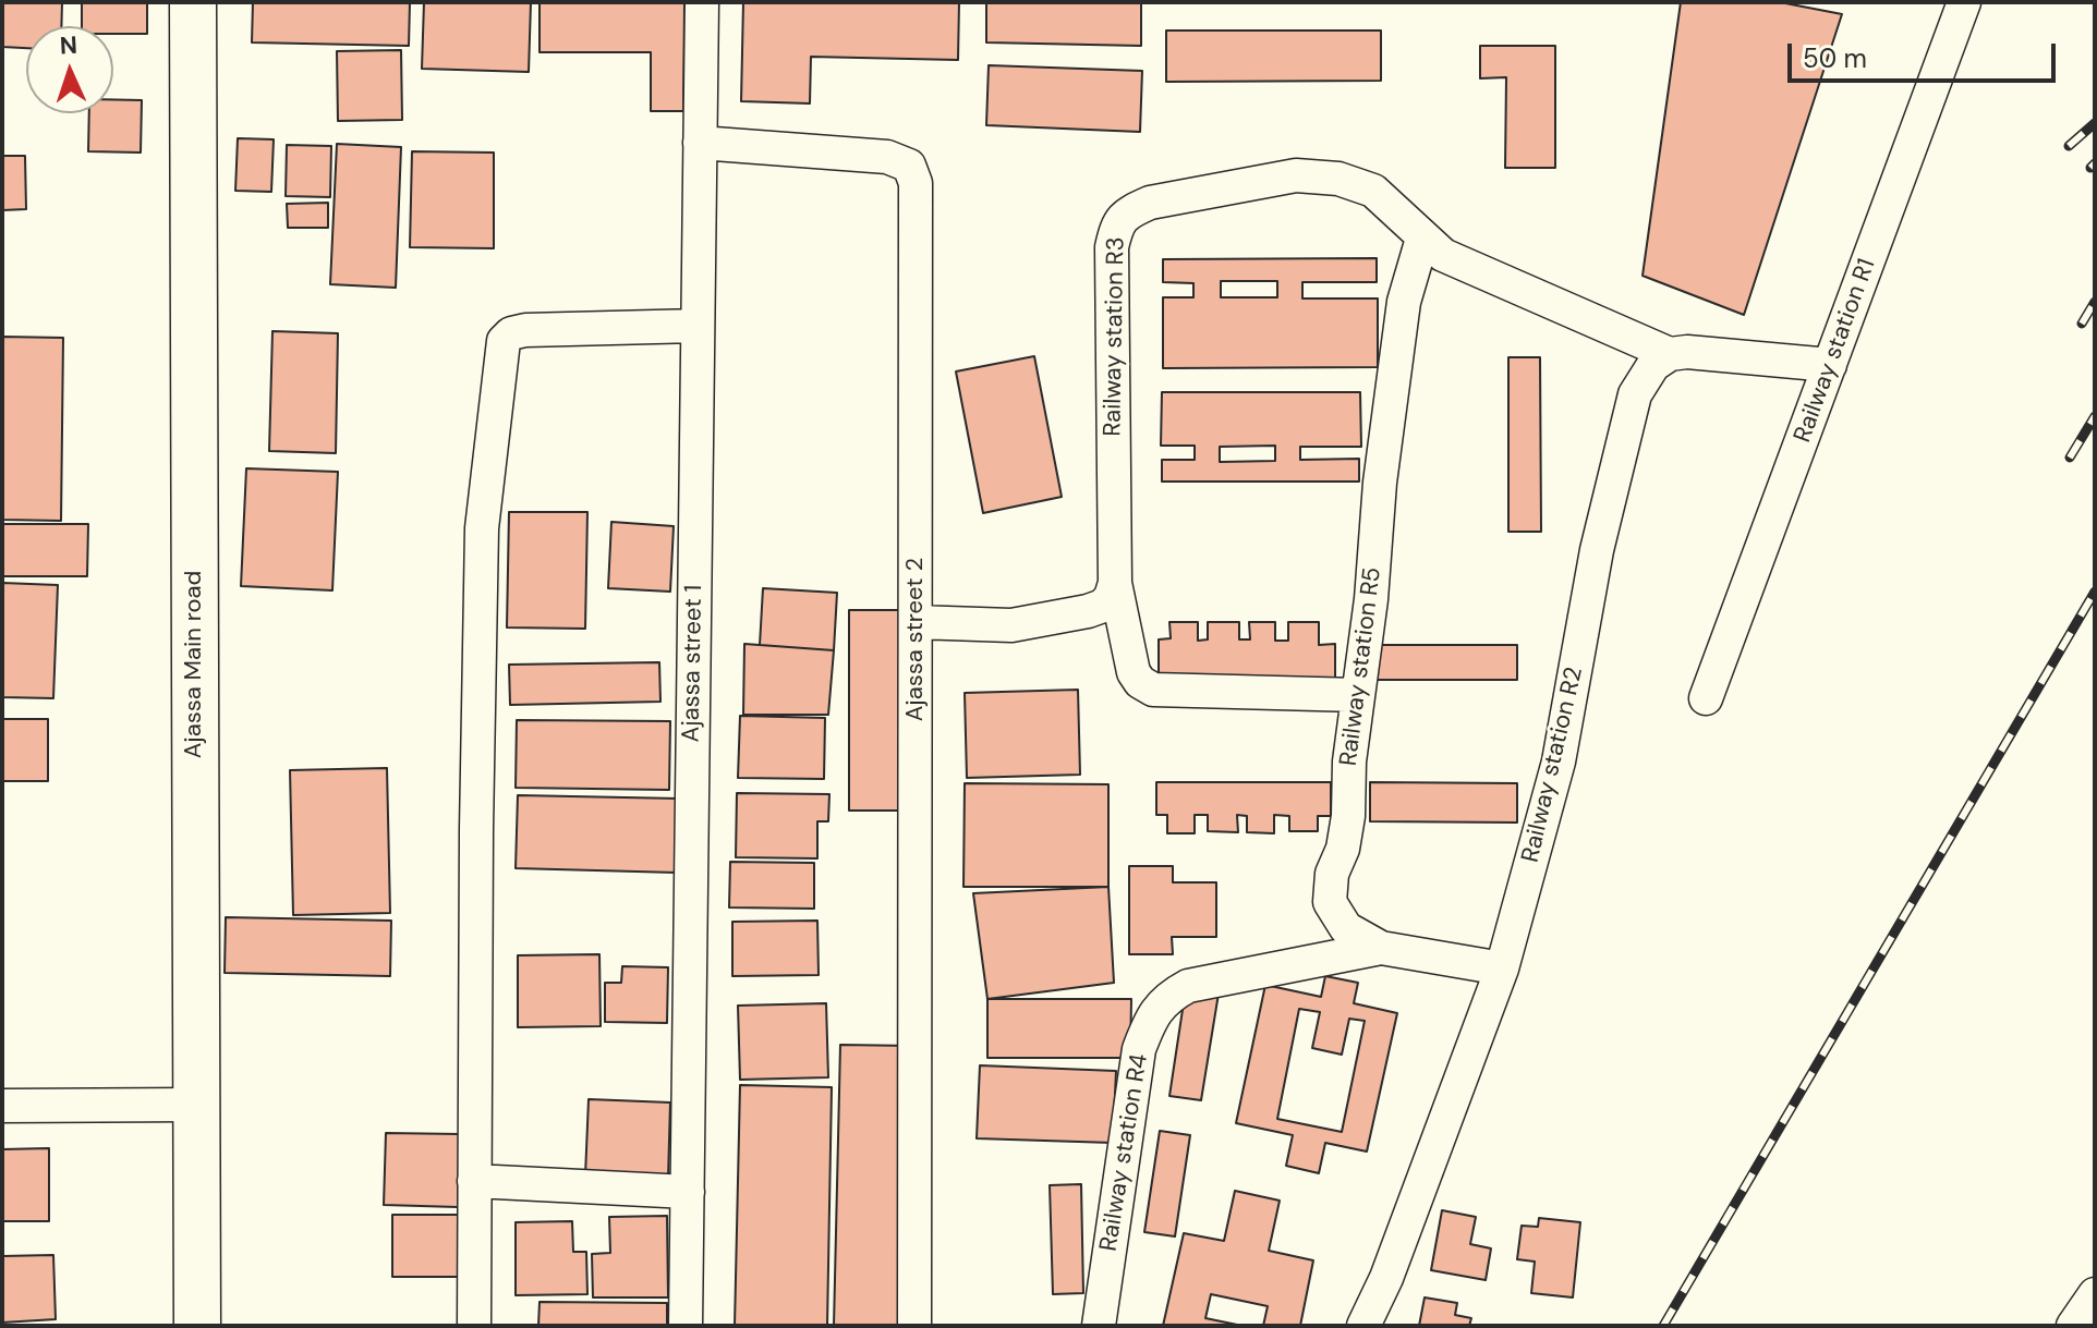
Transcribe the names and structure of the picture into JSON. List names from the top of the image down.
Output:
{
  "streets": {
    "street": [
      "Railway station R3",
      "Railway station R1",
      "Ajassa street 2",
      "Ajassa street 1",
      "Ajassa Main road",
      "Railway station R5",
      "Railway station R2",
      "Railway station R4"
    ]
  },
  "crossings": [
    ["Railway station R3", "Railway station R5"],
    ["Railway station R3", "Railway station R2"],
    ["Ajassa street 2", "Ajassa street 1"],
    ["Railway station R5", "Railway station R2"],
    ["Railway station R5", "Railway station R4"]
  ],
  "scale_bar": "50 m",
  "north": "top"
}
